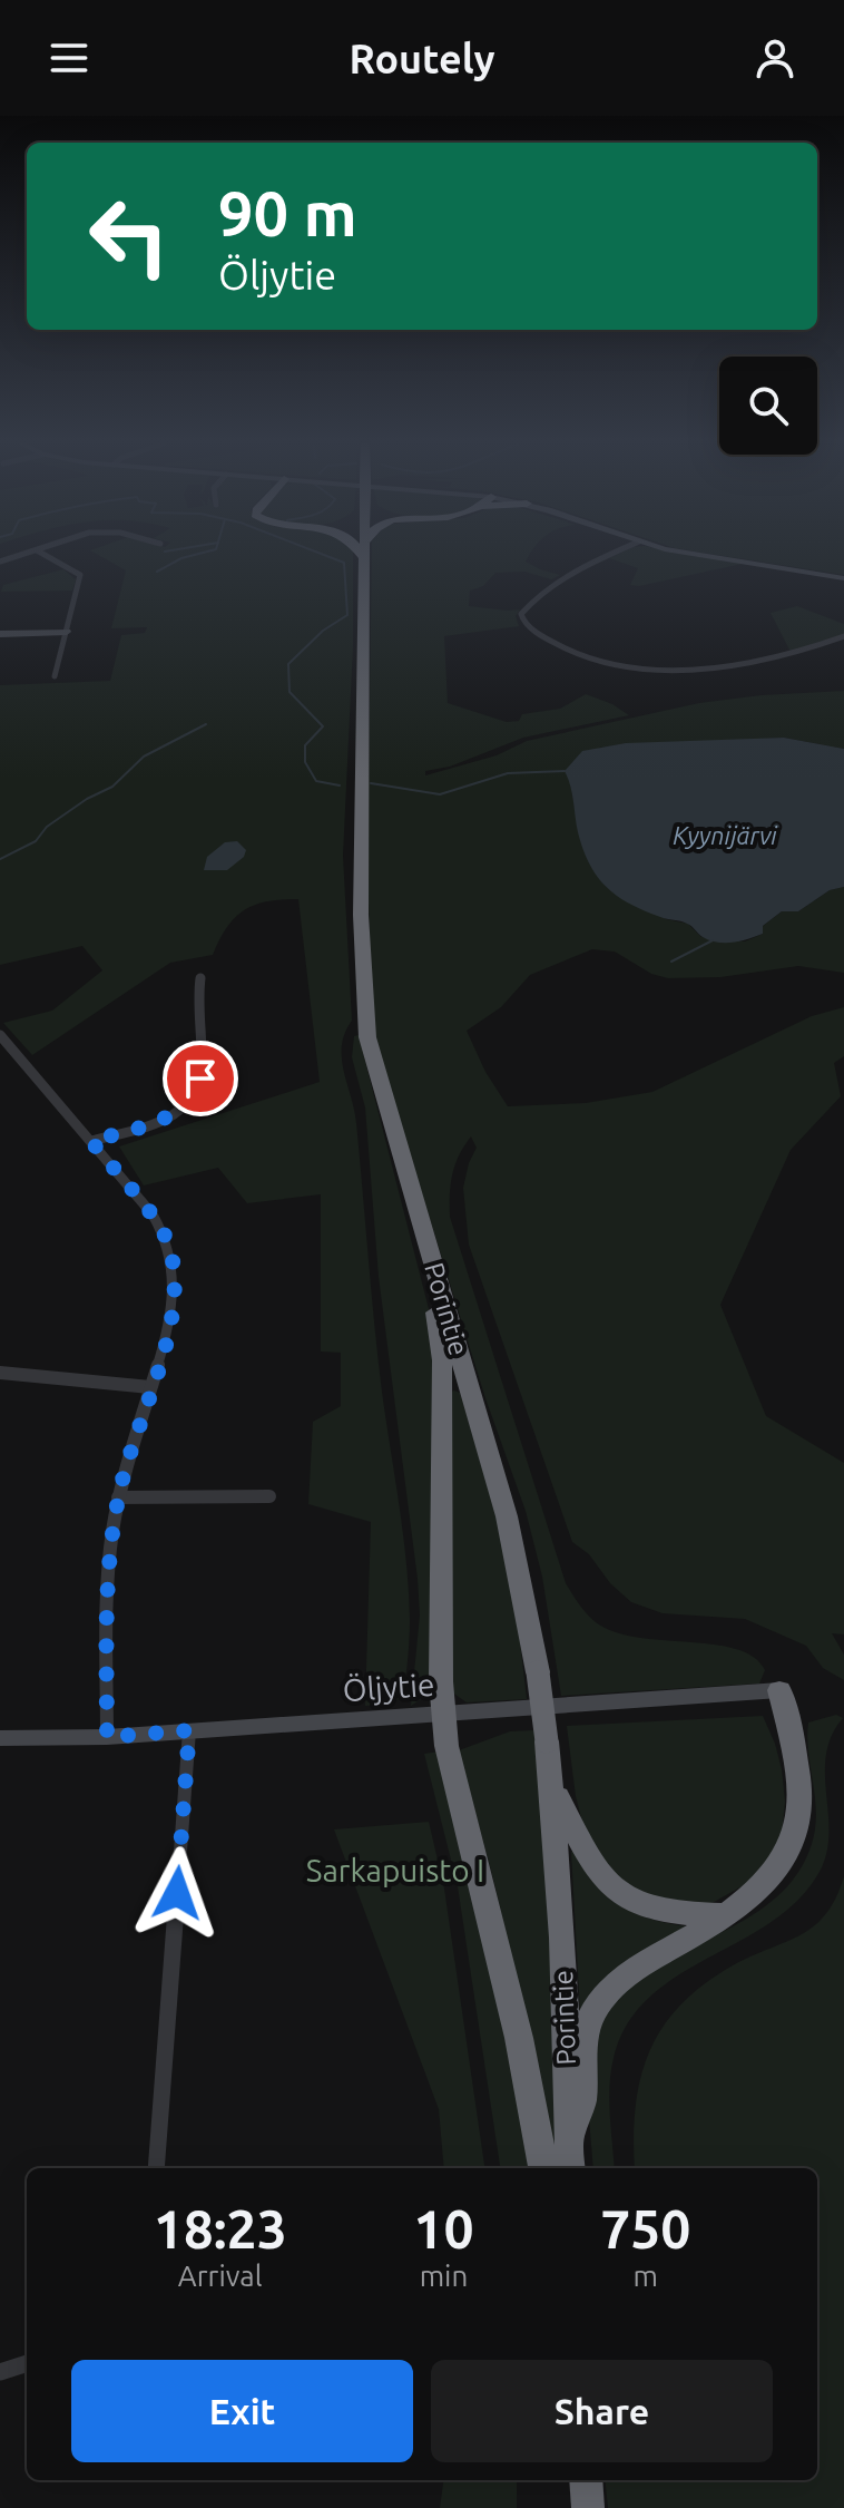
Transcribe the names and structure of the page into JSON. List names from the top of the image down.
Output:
{
  "streets": {
    "highway": ["Porintie"],
    "street": ["Öljytie"]
  },
  "water": ["Kyynijärvi"],
  "parks": ["Sarkapuisto I"],
  "page": {
    "header": "Routely",
    "turn": ["90 m", "Öljytie"],
    "eta": [
      "18:23",
      "Arrival",
      "10",
      "min",
      "750",
      "m"
    ],
    "buttons": ["Exit", "Share"]
  }
}
